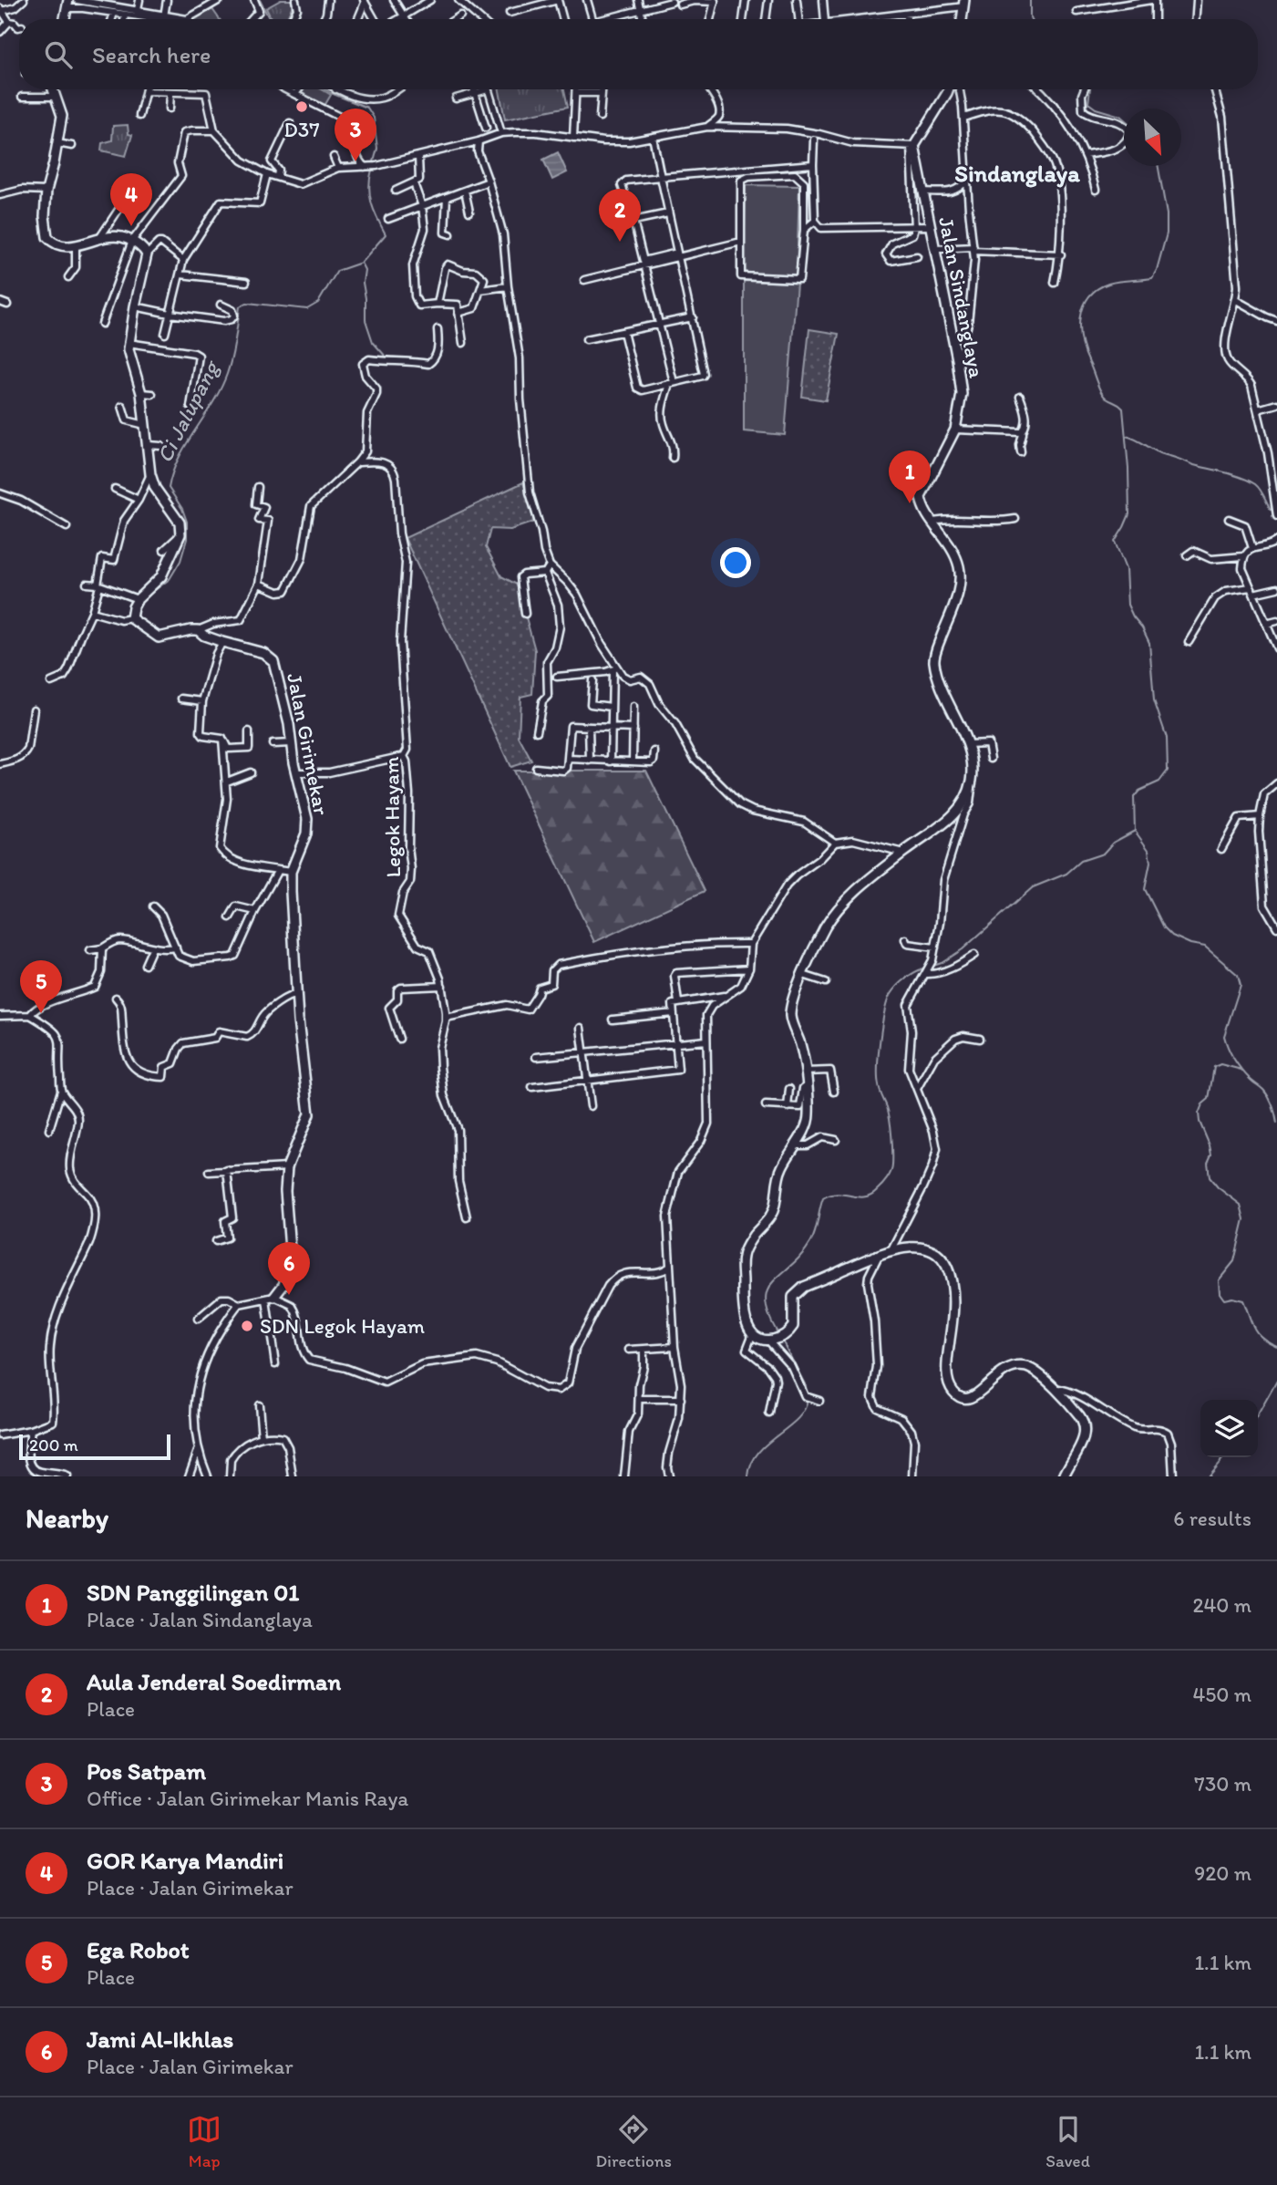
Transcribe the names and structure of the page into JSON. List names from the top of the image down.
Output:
{
  "streets": {
    "street": ["Jalan Sindanglaya", "Jalan Girimekar", "Legok Hayam"]
  },
  "districts": ["Sindanglaya"],
  "water": ["Ci Jalupang"],
  "places": ["D37", "SDN Legok Hayam"],
  "scale_bar": "200 m",
  "north": "bottom right",
  "page": {
    "search": "Search here",
    "pins": [
      "3",
      "4",
      "2",
      "1",
      "5",
      "6"
    ],
    "scale": "200 m",
    "heading": ["Nearby", "6 results"],
    "list": [
      {
        "mark": "1",
        "name": "SDN Panggilingan 01",
        "note": "Place · Jalan Sindanglaya",
        "value": "240 m"
      },
      {
        "mark": "2",
        "name": "Aula Jenderal Soedirman",
        "note": "Place",
        "value": "450 m"
      },
      {
        "mark": "3",
        "name": "Pos Satpam",
        "note": "Office · Jalan Girimekar Manis Raya",
        "value": "730 m"
      },
      {
        "mark": "4",
        "name": "GOR Karya Mandiri",
        "note": "Place · Jalan Girimekar",
        "value": "920 m"
      },
      {
        "mark": "5",
        "name": "Ega Robot",
        "note": "Place",
        "value": "1.1 km"
      },
      {
        "mark": "6",
        "name": "Jami Al-Ikhlas",
        "note": "Place · Jalan Girimekar",
        "value": "1.1 km"
      }
    ],
    "nav": ["Map", "Directions", "Saved"]
  }
}
